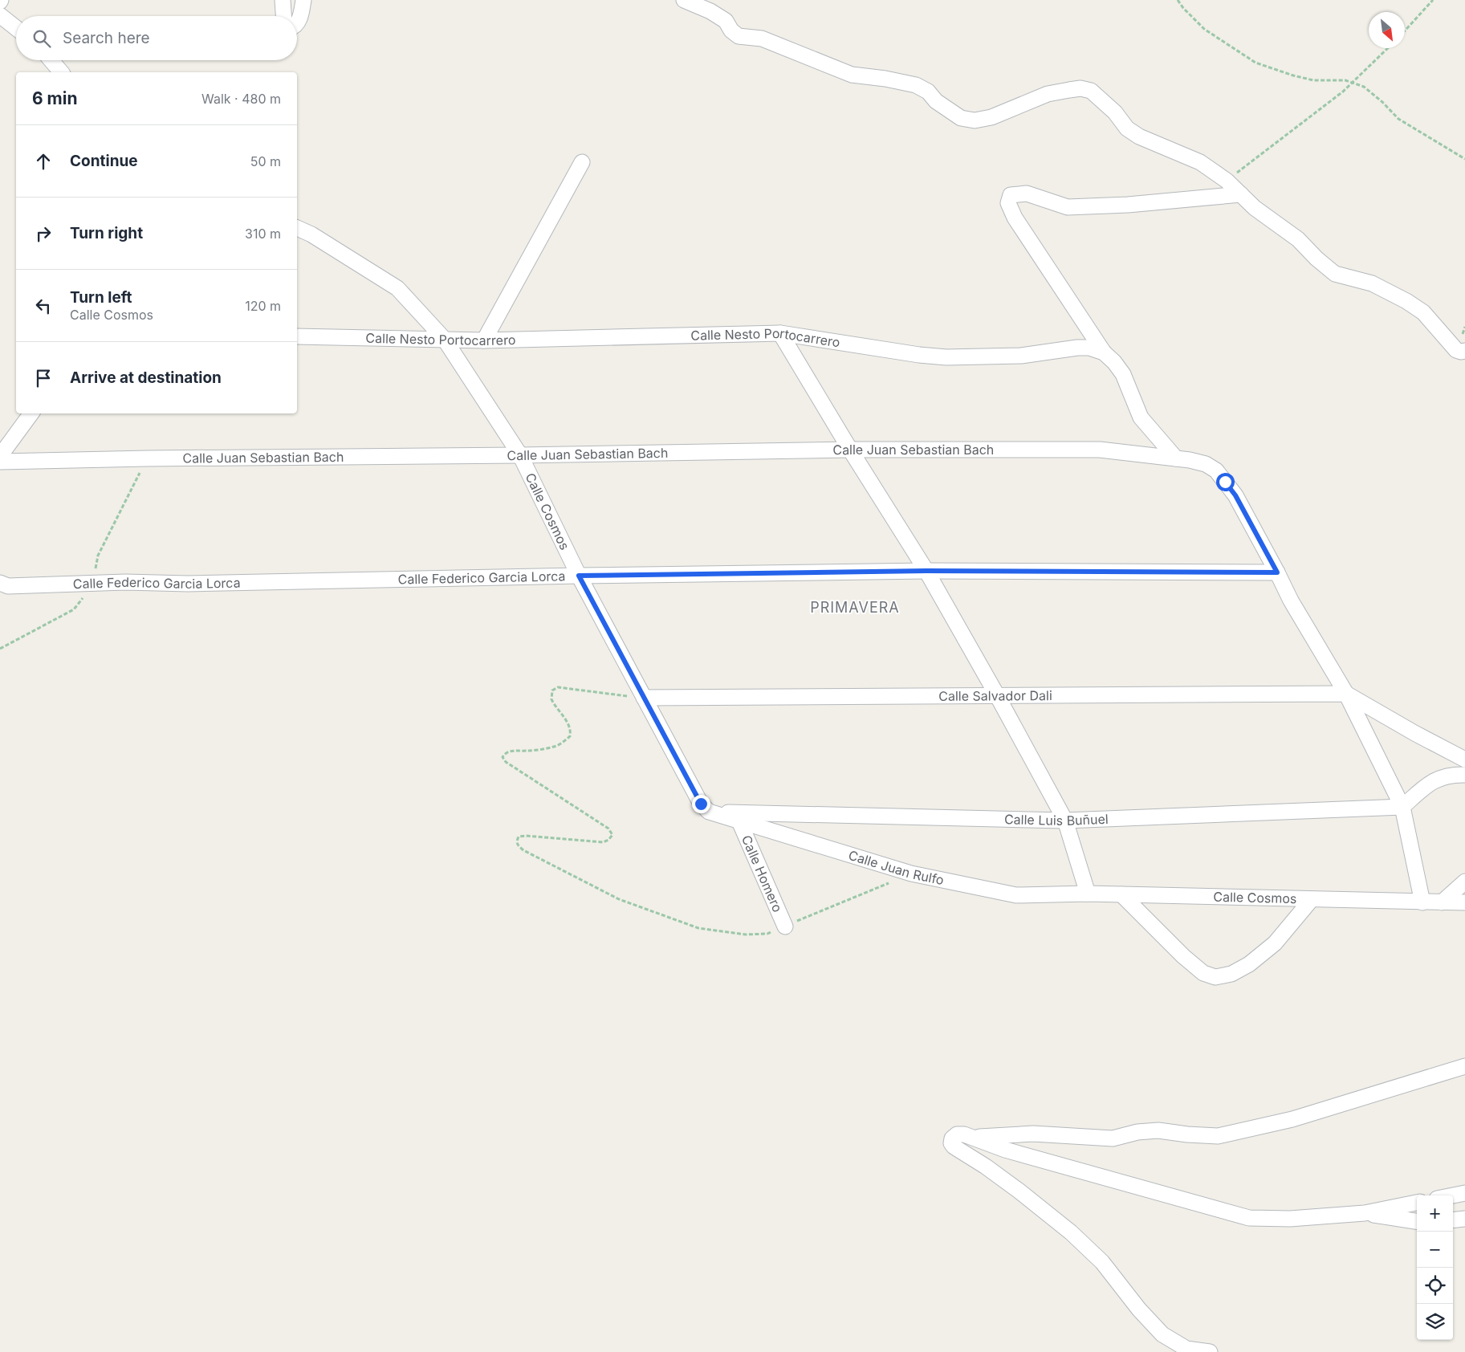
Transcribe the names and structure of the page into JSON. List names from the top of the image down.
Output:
{
  "streets": {
    "street": [
      "Calle Nesto Portocarrero",
      "Calle Juan Sebastian Bach",
      "Calle Cosmos",
      "Calle Federico Garcia Lorca",
      "Calle Salvador Dali",
      "Calle Luis Buñuel",
      "Calle Juan Rulfo",
      "Calle Homero"
    ]
  },
  "crossings": [
    ["Calle Nesto Portocarrero", "Calle Cosmos"],
    ["Calle Juan Sebastian Bach", "Calle Cosmos"],
    ["Calle Juan Sebastian Bach", "Calle Federico Garcia Lorca"],
    ["Calle Juan Sebastian Bach", "Calle Salvador Dali"],
    ["Calle Juan Sebastian Bach", "Calle Luis Buñuel"],
    ["Calle Cosmos", "Calle Federico Garcia Lorca"],
    ["Calle Cosmos", "Calle Salvador Dali"],
    ["Calle Cosmos", "Calle Luis Buñuel"],
    ["Calle Cosmos", "Calle Juan Rulfo"],
    ["Calle Luis Buñuel", "Calle Juan Rulfo"],
    ["Calle Juan Rulfo", "Calle Homero"]
  ],
  "districts": ["PRIMAVERA"],
  "north": "bottom right",
  "page": {
    "search": "Search here",
    "heading": ["6 min", "Walk · 480 m"],
    "list": [
      ["Continue", "50 m"],
      ["Turn right", "310 m"],
      ["Turn left", "Calle Cosmos", "120 m"],
      "Arrive at destination"
    ],
    "map_buttons": ["+", "−"]
  }
}
